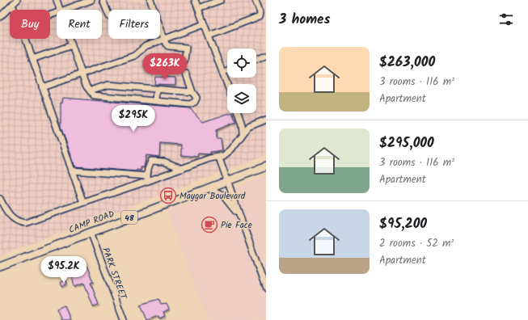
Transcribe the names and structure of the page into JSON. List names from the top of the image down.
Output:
{
  "streets": {
    "main road": ["48", "CAMP ROAD"],
    "street": ["PARK STREET"]
  },
  "crossings": [
    ["CAMP ROAD", "PARK STREET"]
  ],
  "places": {
    "bus stop": ["Maygar Boulevard"],
    "cafe": ["Pie Face"]
  },
  "page": {
    "heading": "3 homes",
    "chip": ["Buy", "Rent", "Filters"],
    "list": [
      {
        "name": "$263,000",
        "note": "3 rooms · 116 m² · Apartment"
      },
      {
        "name": "$295,000",
        "note": "3 rooms · 116 m² · Apartment"
      },
      {
        "name": "$95,200",
        "note": "2 rooms · 52 m² · Apartment"
      }
    ],
    "price": ["$263K", "$295K", "$95.2K"]
  }
}
